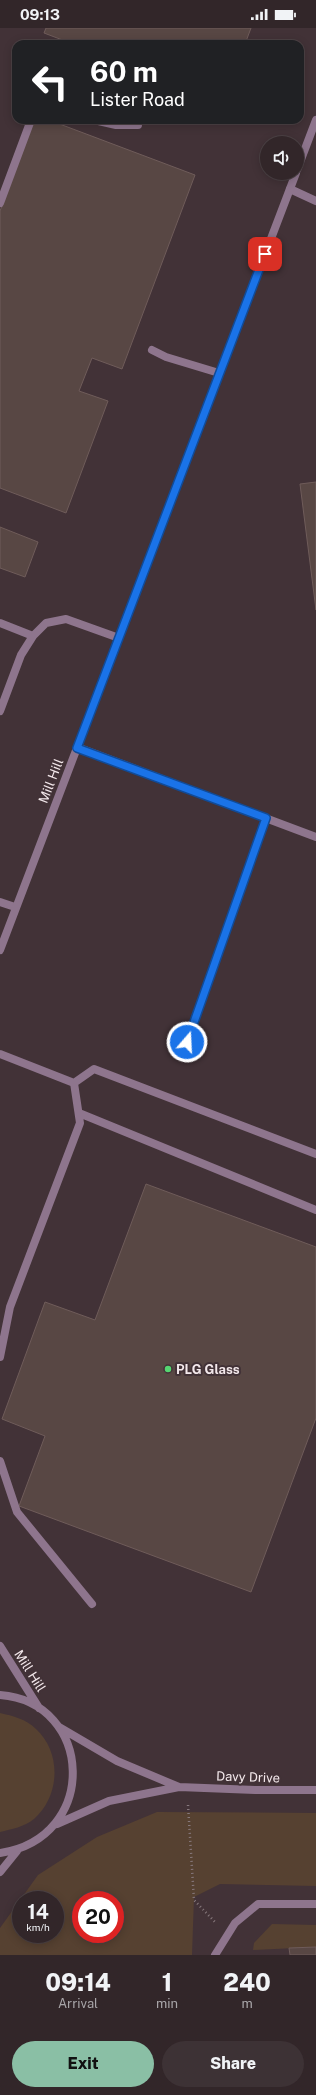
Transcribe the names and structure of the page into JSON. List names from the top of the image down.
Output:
{
  "streets": {
    "street": ["Mill Hill", "Davy Drive"]
  },
  "places": ["PLG Glass"],
  "page": {
    "status": "09:13",
    "turn": ["60 m", "Lister Road"],
    "speed": "14 km/h",
    "limit": "20",
    "eta": [
      "09:14",
      "Arrival",
      "1",
      "min",
      "240",
      "m"
    ],
    "buttons": ["Exit", "Share"]
  }
}
